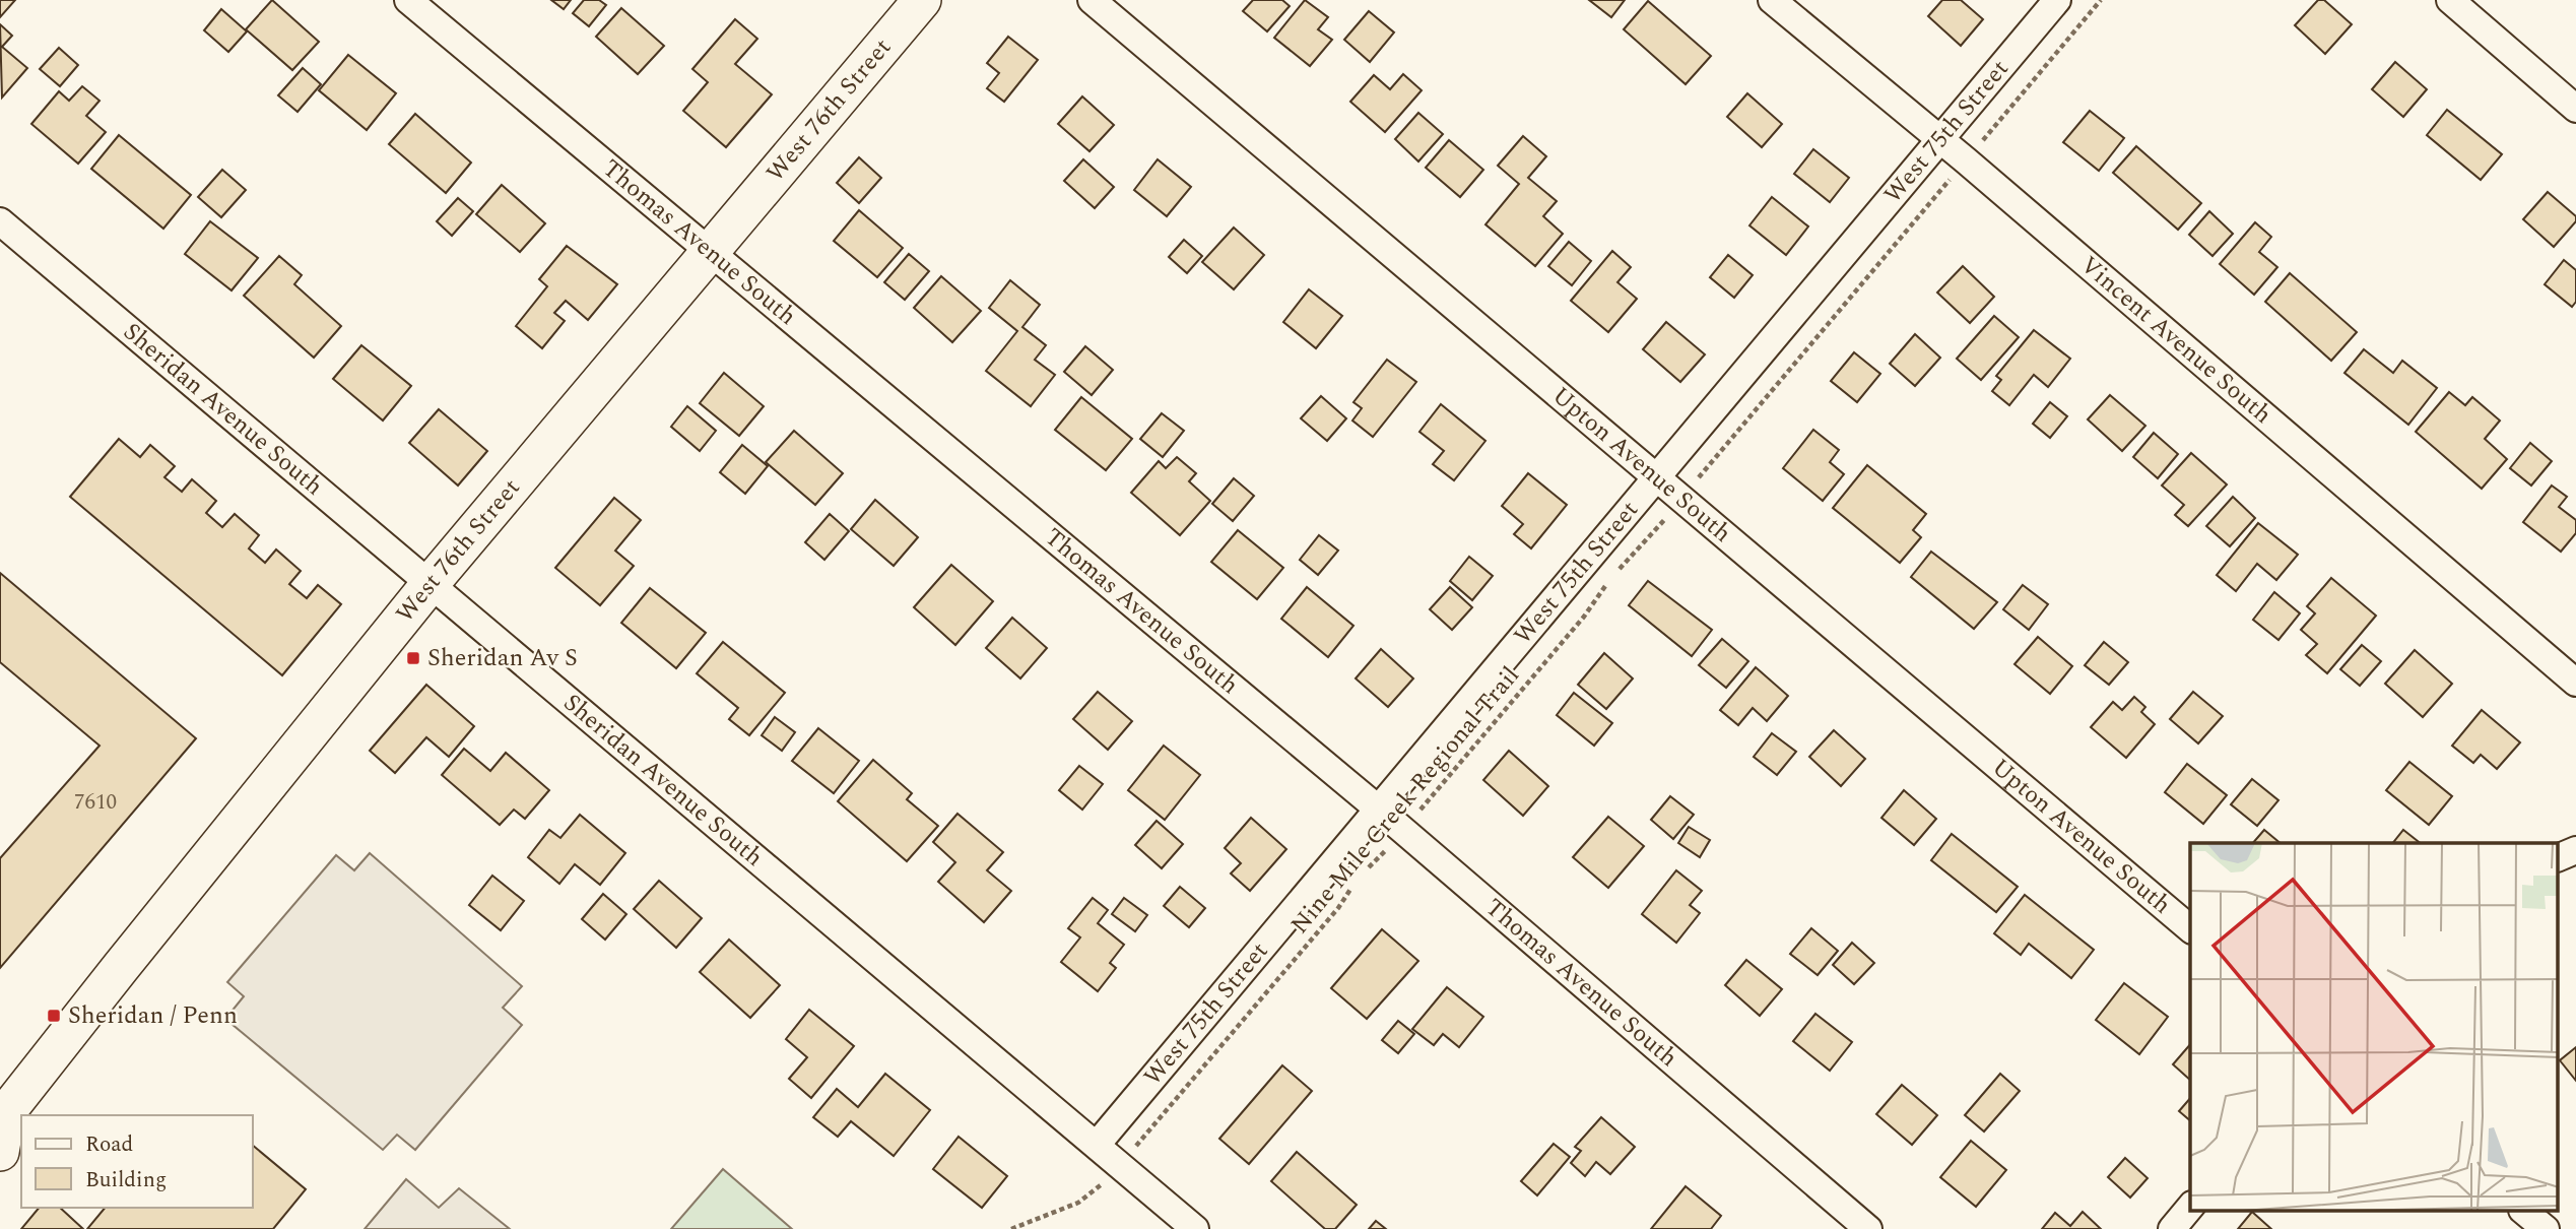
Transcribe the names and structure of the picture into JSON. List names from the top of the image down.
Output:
{
  "streets": {
    "street": [
      "West 76th Street",
      "West 75th Street",
      "Thomas Avenue South",
      "Vincent Avenue South",
      "Sheridan Avenue South",
      "Upton Avenue South"
    ],
    "path": ["Nine Mile Creek Regional Trail"]
  },
  "crossings": [
    ["West 76th Street", "Thomas Avenue South"],
    ["West 76th Street", "Sheridan Avenue South"],
    ["West 75th Street", "Thomas Avenue South"],
    ["West 75th Street", "Vincent Avenue South"],
    ["West 75th Street", "Sheridan Avenue South"],
    ["West 75th Street", "Upton Avenue South"],
    ["Thomas Avenue South", "Nine Mile Creek Regional Trail"],
    ["Sheridan Avenue South", "Nine Mile Creek Regional Trail"]
  ],
  "places": {
    "transit": ["Sheridan Av S", "Sheridan / Penn"]
  },
  "house_numbers": ["7610"],
  "legend": ["Road", "Building"]
}
